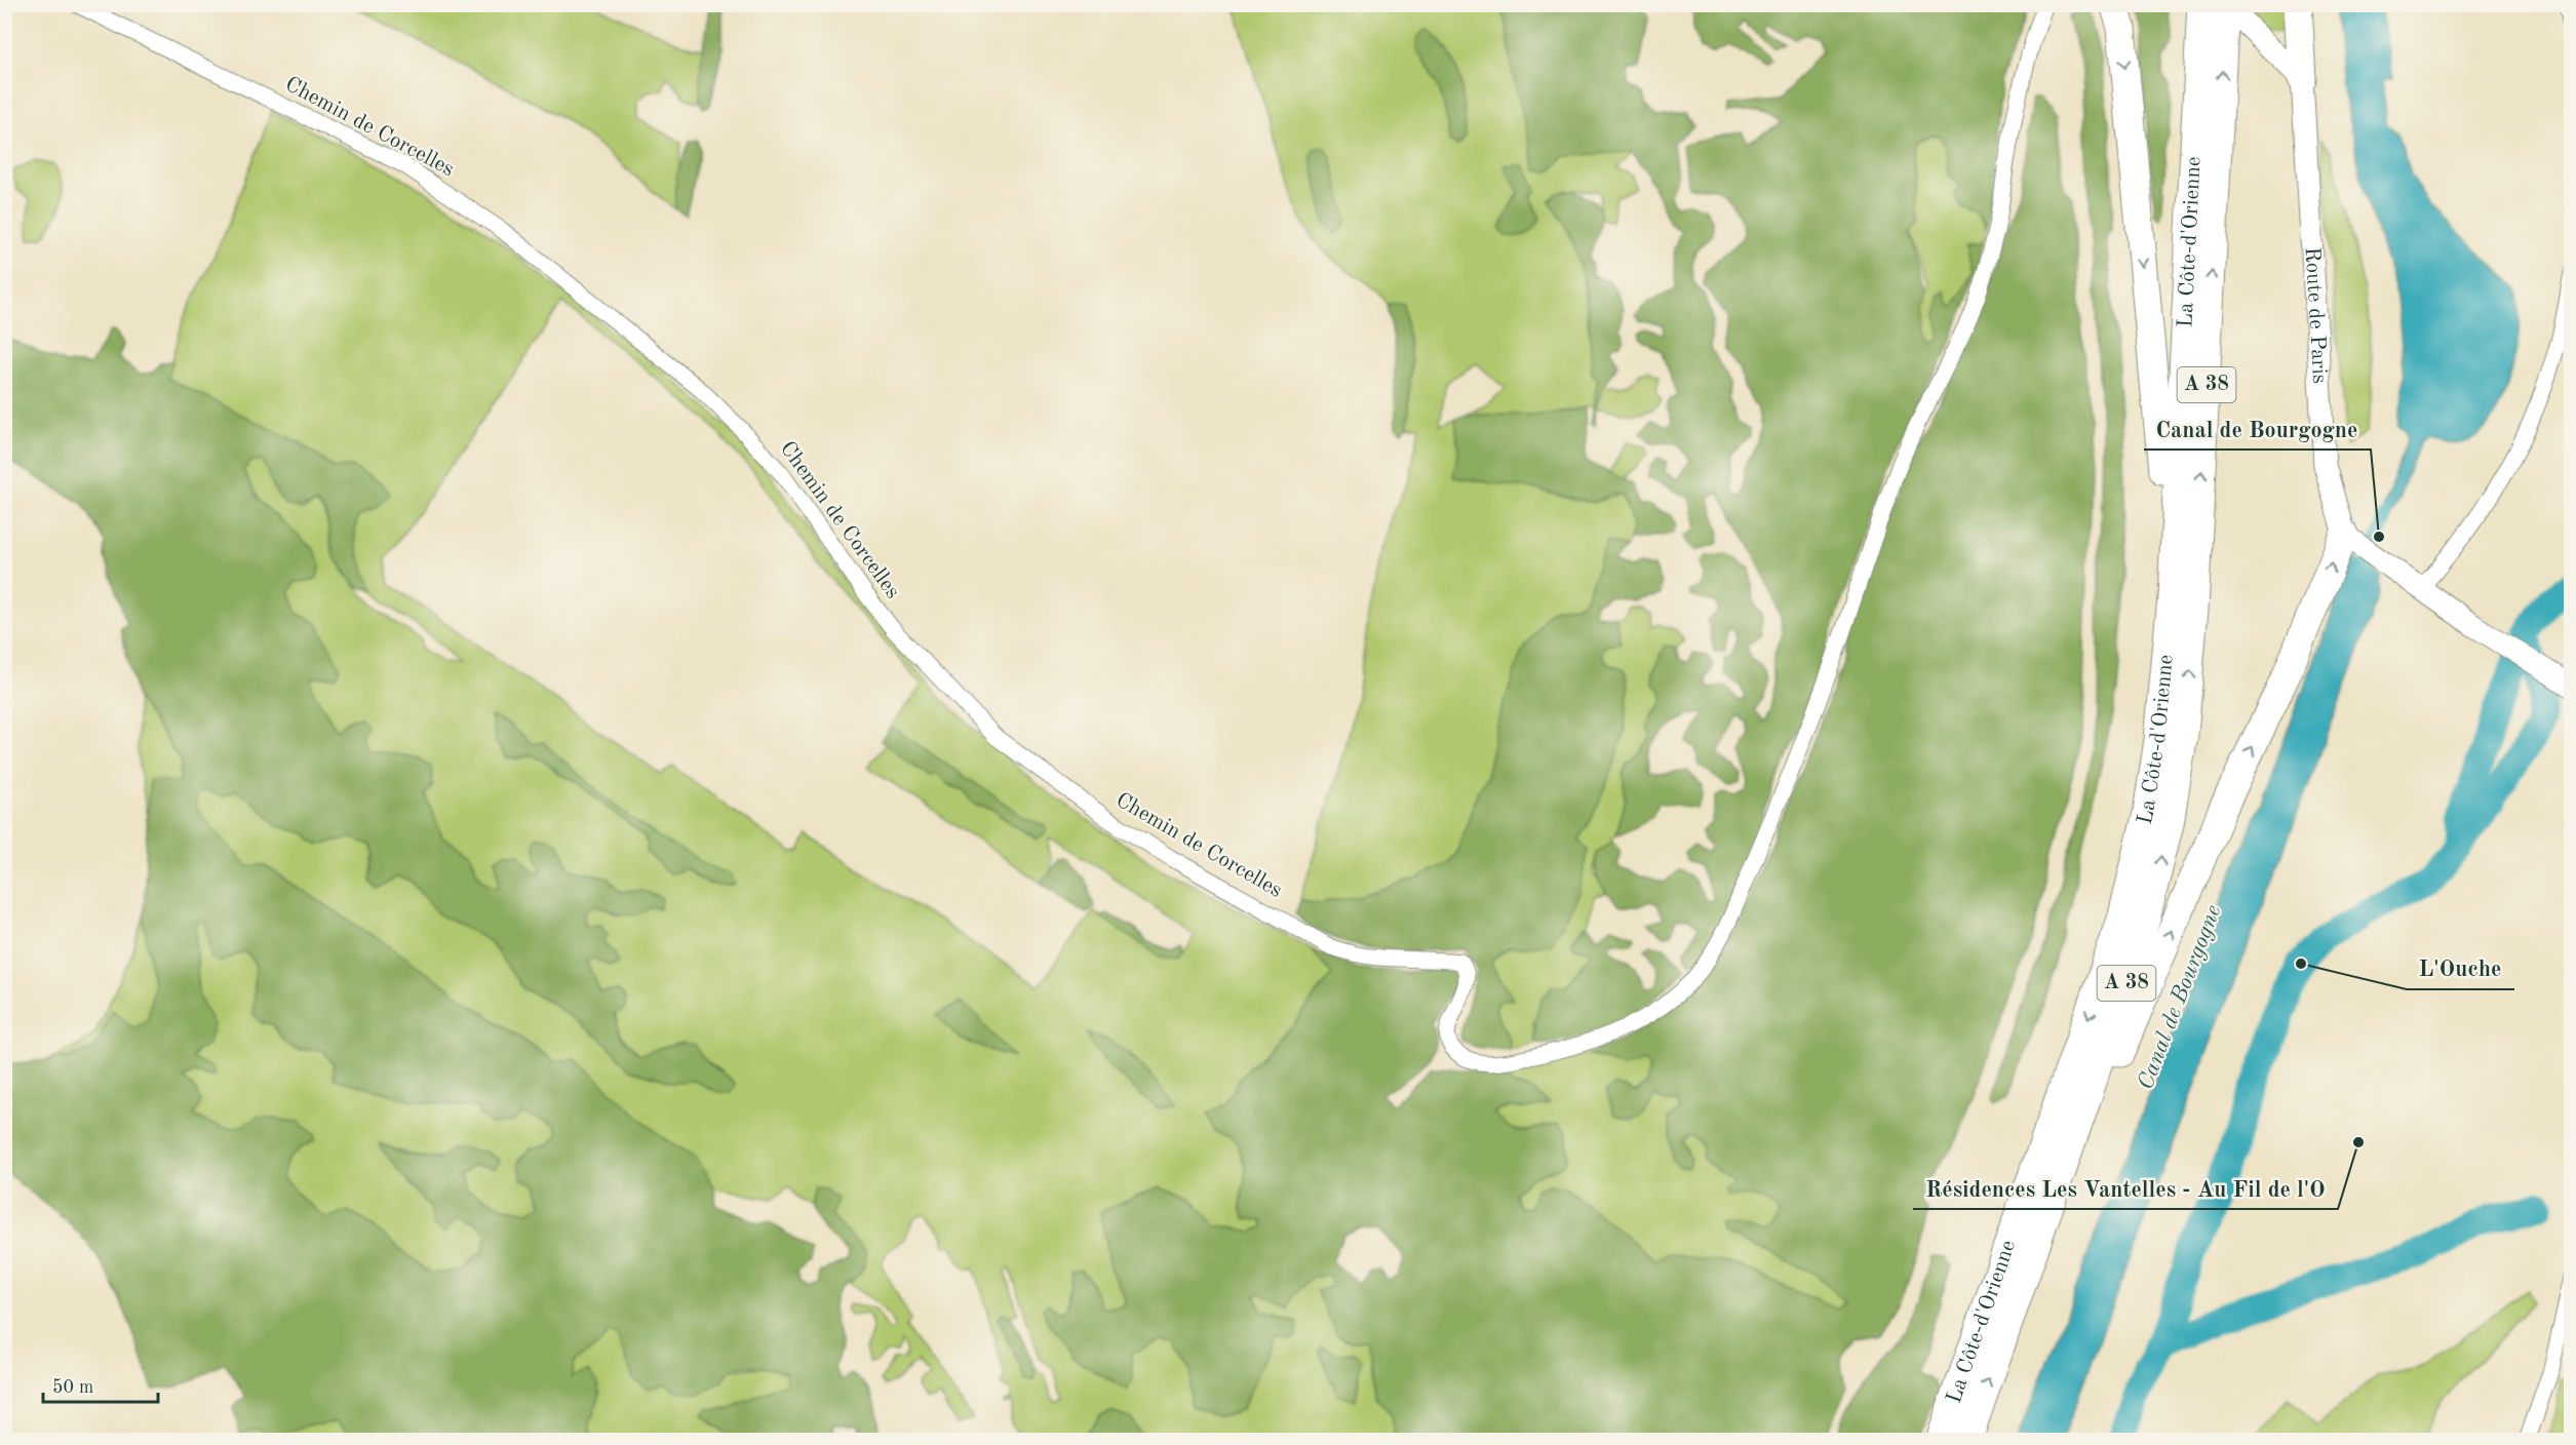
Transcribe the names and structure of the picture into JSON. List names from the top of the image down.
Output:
{
  "streets": {
    "highway": ["La Côte-d'Orienne", "A 38"],
    "main road": ["Route de Paris"],
    "street": ["Chemin de Corcelles"]
  },
  "water": ["Canal de Bourgogne"],
  "places": ["Canal de Bourgogne", "L'Ouche", "Résidences Les Vantelles - Au Fil de l'O"],
  "scale_bar": "50 m"
}
